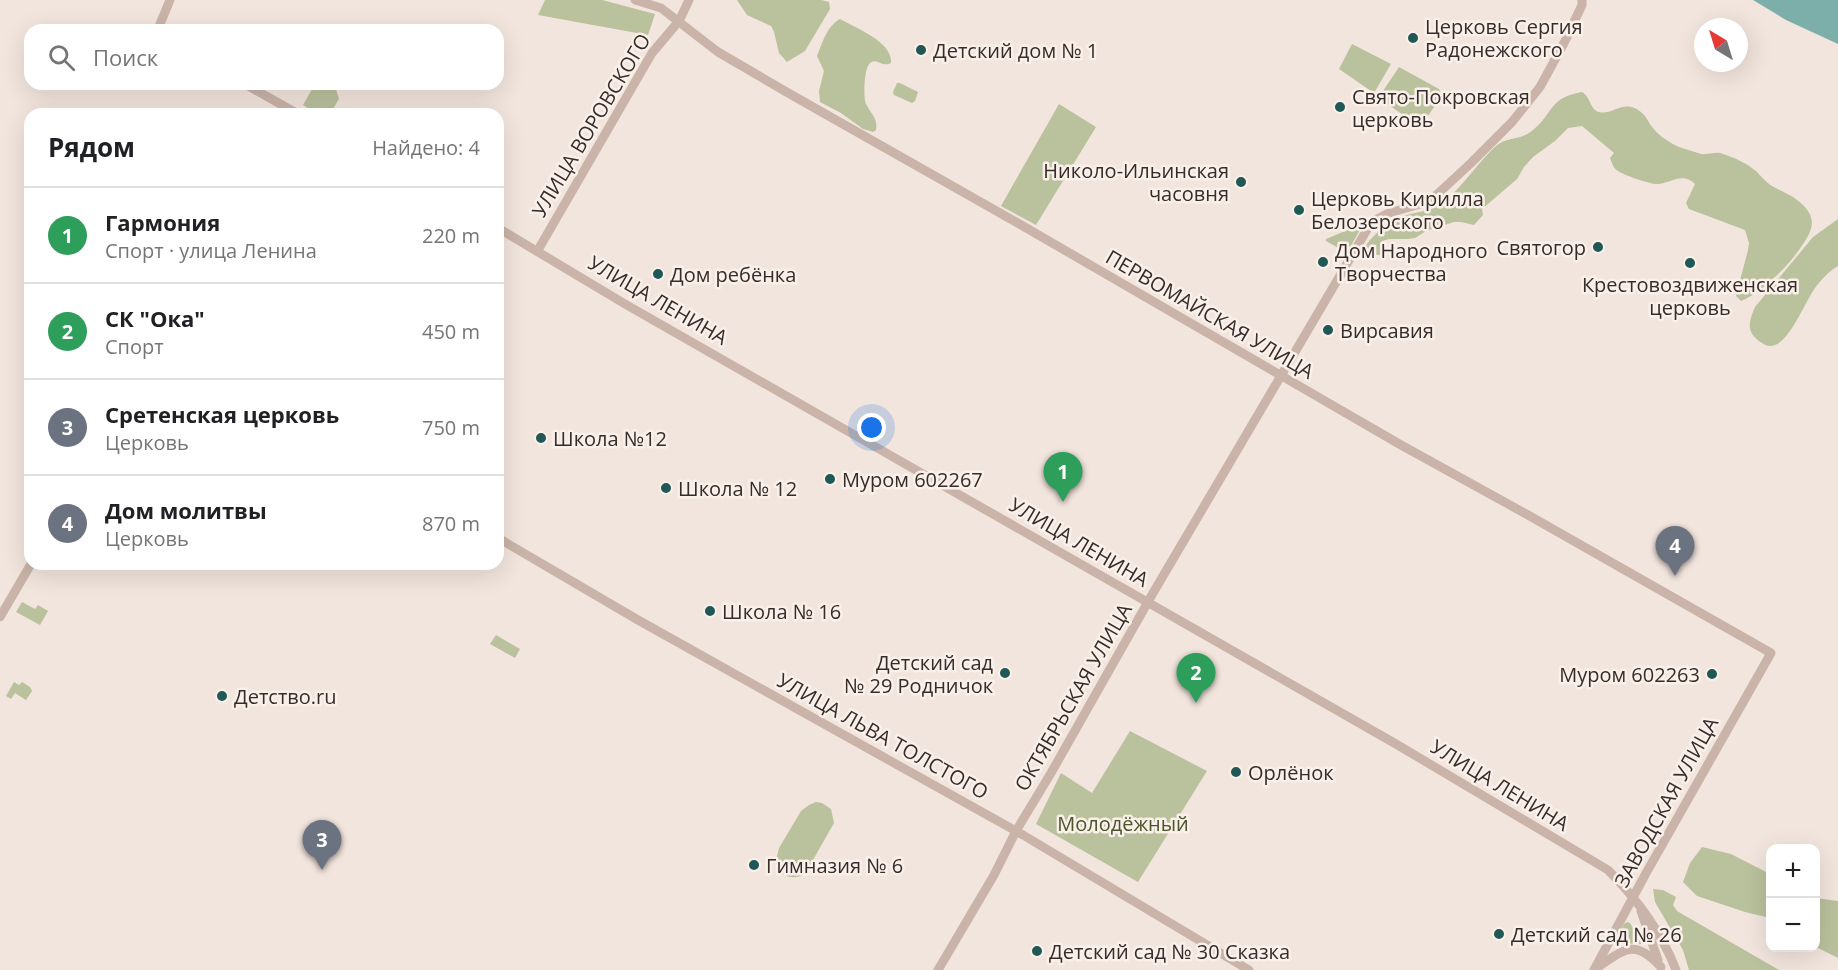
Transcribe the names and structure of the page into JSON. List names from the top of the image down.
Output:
{
  "streets": {
    "street": [
      "УЛИЦА ВОРОВСКОГО",
      "УЛИЦА ЛЕНИНА",
      "ПЕРВОМАЙСКАЯ УЛИЦА",
      "ОКТЯБРЬСКАЯ УЛИЦА",
      "УЛИЦА ЛЬВА ТОЛСТОГО",
      "ЗАВОДСКАЯ УЛИЦА"
    ]
  },
  "crossings": [
    ["УЛИЦА ВОРОВСКОГО", "УЛИЦА ЛЕНИНА"],
    ["УЛИЦА ВОРОВСКОГО", "ПЕРВОМАЙСКАЯ УЛИЦА"],
    ["УЛИЦА ЛЕНИНА", "ОКТЯБРЬСКАЯ УЛИЦА"],
    ["УЛИЦА ЛЕНИНА", "ЗАВОДСКАЯ УЛИЦА"],
    ["ПЕРВОМАЙСКАЯ УЛИЦА", "ОКТЯБРЬСКАЯ УЛИЦА"],
    ["ПЕРВОМАЙСКАЯ УЛИЦА", "ЗАВОДСКАЯ УЛИЦА"],
    ["ОКТЯБРЬСКАЯ УЛИЦА", "УЛИЦА ЛЬВА ТОЛСТОГО"]
  ],
  "parks": ["Молодёжный"],
  "places": [
    "Церковь Сергия Радонежского",
    "Детский дом № 1",
    "Свято-Покровская церковь",
    "Николо-Ильинская часовня",
    "Церковь Кирилла Белозерского",
    "Святогор",
    "Дом Народного Творчества",
    "Крестовоздвиженская церковь",
    "Дом ребёнка",
    "Вирсавия",
    "Школа №12",
    "Муром 602267",
    "Школа № 12",
    "Школа № 16",
    "Детский сад № 29 Родничок",
    "Муром 602263",
    "Детство.ru",
    "Орлёнок",
    "Гимназия № 6",
    "Детский сад № 26",
    "Детский сад № 30 Сказка"
  ],
  "north": "top left",
  "page": {
    "search": "Поиск",
    "heading": ["Рядом", "Найдено: 4"],
    "list": [
      {
        "mark": "1",
        "name": "Гармония",
        "note": "Спорт · улица Ленина",
        "value": "220 m"
      },
      {
        "mark": "2",
        "name": "СК \"Ока\"",
        "note": "Спорт",
        "value": "450 m"
      },
      {
        "mark": "3",
        "name": "Сретенская церковь",
        "note": "Церковь",
        "value": "750 m"
      },
      {
        "mark": "4",
        "name": "Дом молитвы",
        "note": "Церковь",
        "value": "870 m"
      }
    ],
    "pins": [
      "1",
      "4",
      "2",
      "3"
    ],
    "map_buttons": ["+", "−"]
  }
}
